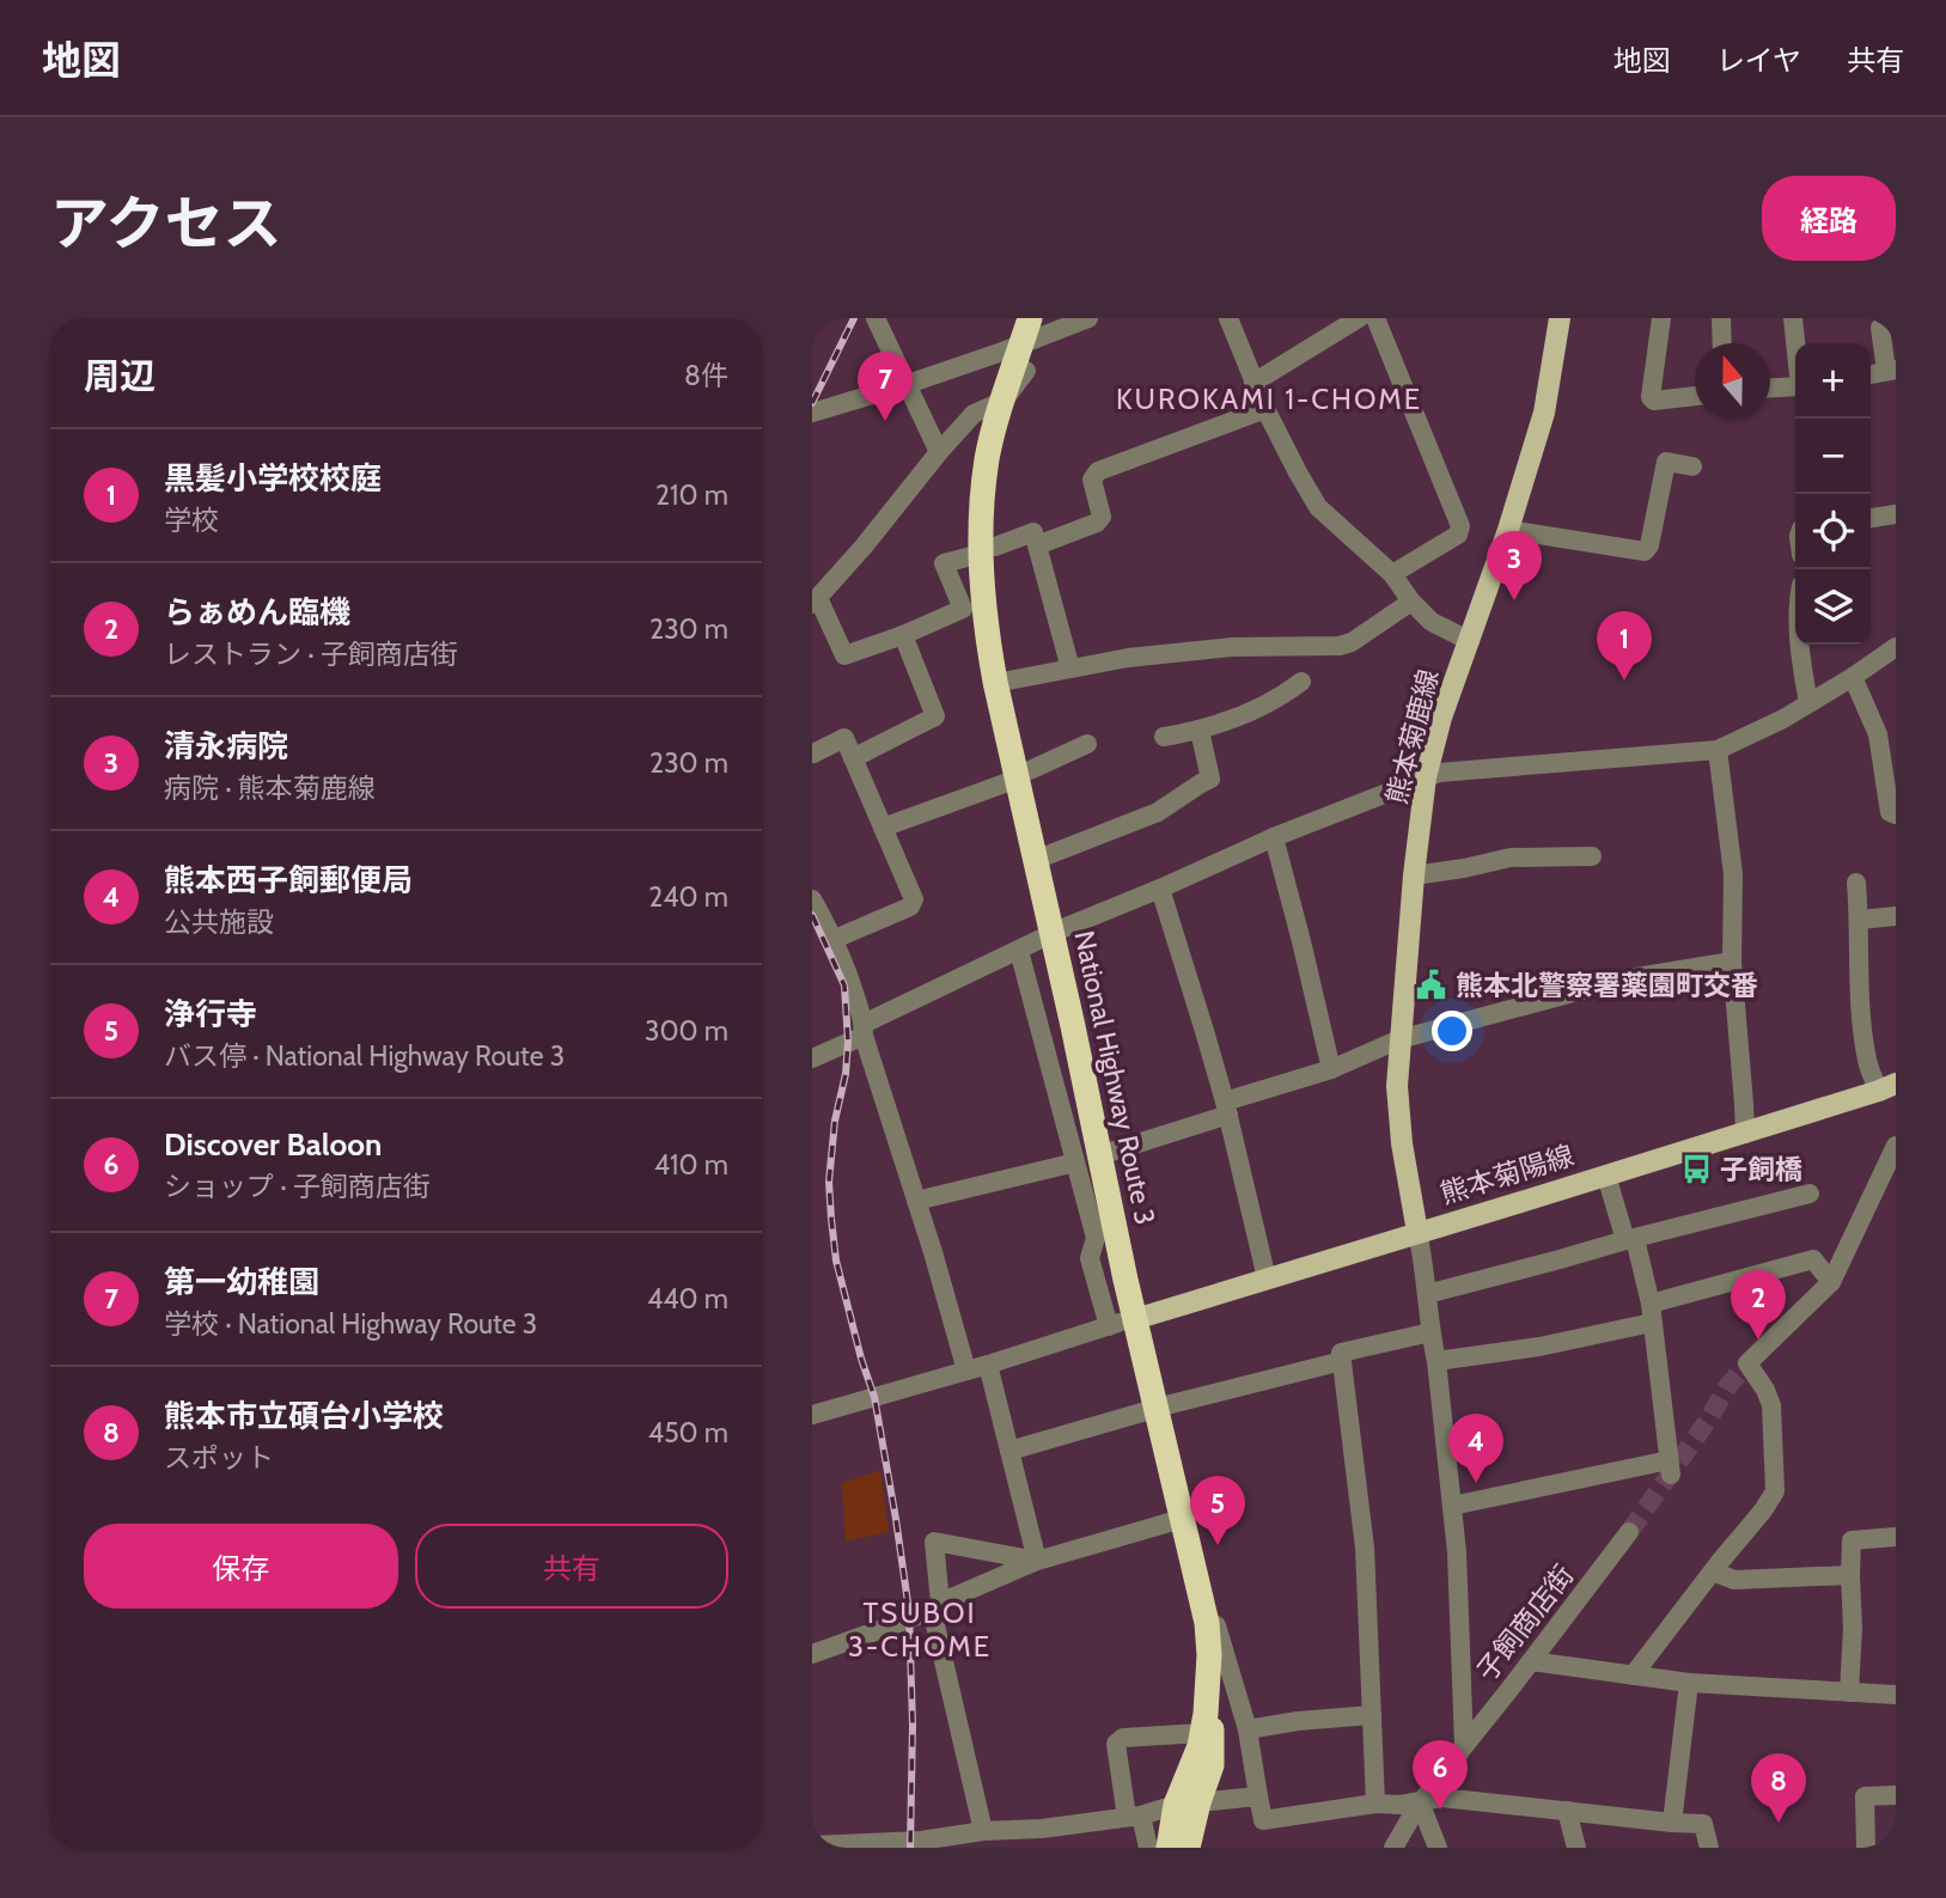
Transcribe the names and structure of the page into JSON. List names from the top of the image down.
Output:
{
  "streets": {
    "highway": ["National Highway Route 3"],
    "main road": ["熊本菊鹿線", "熊本菊陽線"],
    "street": ["子飼商店街"]
  },
  "crossings": [
    ["熊本菊鹿線", "熊本菊陽線"],
    ["National Highway Route 3", "熊本菊陽線"]
  ],
  "districts": ["KUROKAMI 1-CHOME", "TSUBOI 3-CHOME"],
  "places": {
    "public building": ["熊本北警察署薬園町交番"],
    "bus stop": ["子飼橋"]
  },
  "north": "top",
  "page": {
    "header": "地図",
    "nav": ["地図", "レイヤ", "共有"],
    "title": "アクセス",
    "buttons": [
      "経路",
      ["保存", "共有"]
    ],
    "heading": ["周辺", "8件"],
    "map_buttons": ["+", "−"],
    "pins": [
      "7",
      "3",
      "1",
      "2",
      "4",
      "5",
      "6",
      "8"
    ],
    "list": [
      {
        "mark": "1",
        "name": "黒髪小学校校庭",
        "note": "学校",
        "value": "210 m"
      },
      {
        "mark": "2",
        "name": "らぁめん臨機",
        "note": "レストラン · 子飼商店街",
        "value": "230 m"
      },
      {
        "mark": "3",
        "name": "清永病院",
        "note": "病院 · 熊本菊鹿線",
        "value": "230 m"
      },
      {
        "mark": "4",
        "name": "熊本西子飼郵便局",
        "note": "公共施設",
        "value": "240 m"
      },
      {
        "mark": "5",
        "name": "浄行寺",
        "note": "バス停 · National Highway Route 3",
        "value": "300 m"
      },
      {
        "mark": "6",
        "name": "Discover Baloon",
        "note": "ショップ · 子飼商店街",
        "value": "410 m"
      },
      {
        "mark": "7",
        "name": "第一幼稚園",
        "note": "学校 · National Highway Route 3",
        "value": "440 m"
      },
      {
        "mark": "8",
        "name": "熊本市立碩台小学校",
        "note": "スポット",
        "value": "450 m"
      }
    ]
  }
}
